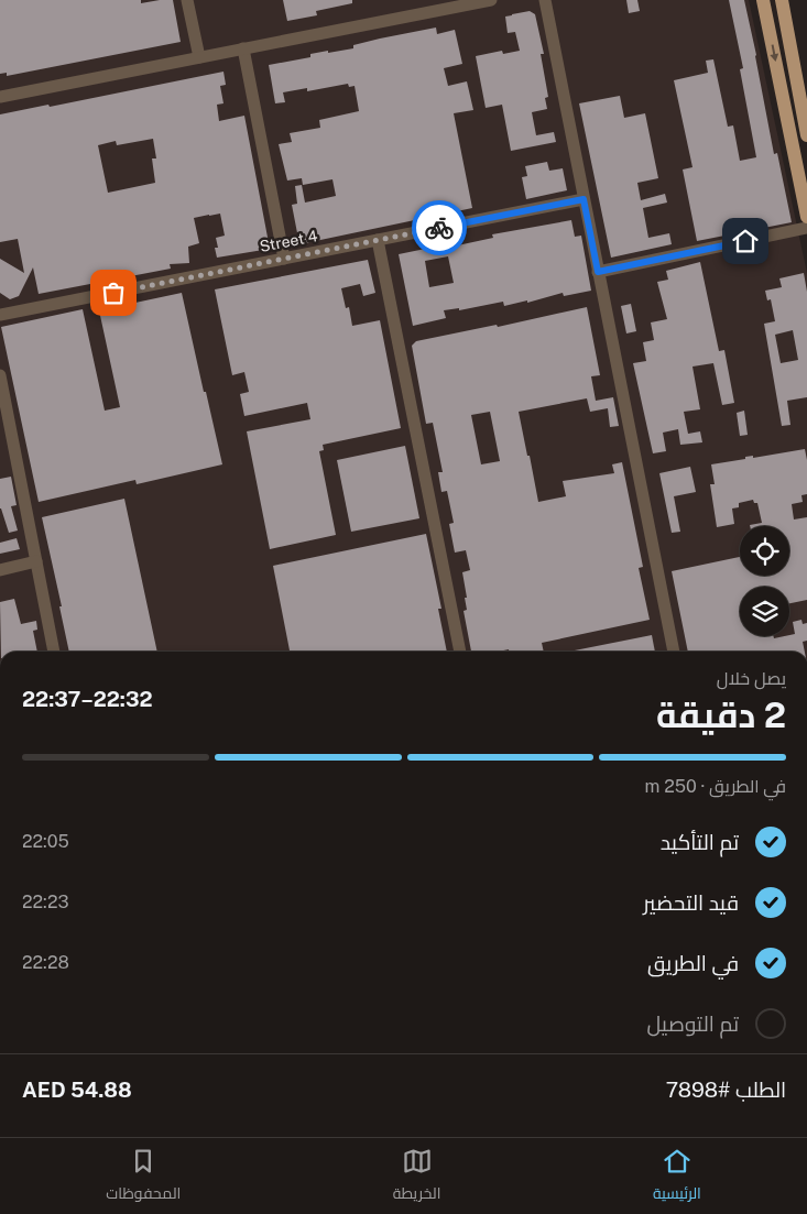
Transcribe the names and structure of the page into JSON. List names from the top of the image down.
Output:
{
  "streets": {
    "street": ["Street 4"]
  },
  "page": {
    "heading": ["2 دقيقة", "يصل خلال", "22:32–22:37"],
    "panel": ["الطلب #7898", "AED 54.88"],
    "bar": "في الطريق · 250 m",
    "list": [
      ["تم التأكيد", "22:05"],
      ["قيد التحضير", "22:23"],
      ["في الطريق", "22:28"],
      "تم التوصيل"
    ],
    "tabs": ["الرئيسية", "الخريطة", "المحفوظات"]
  }
}
